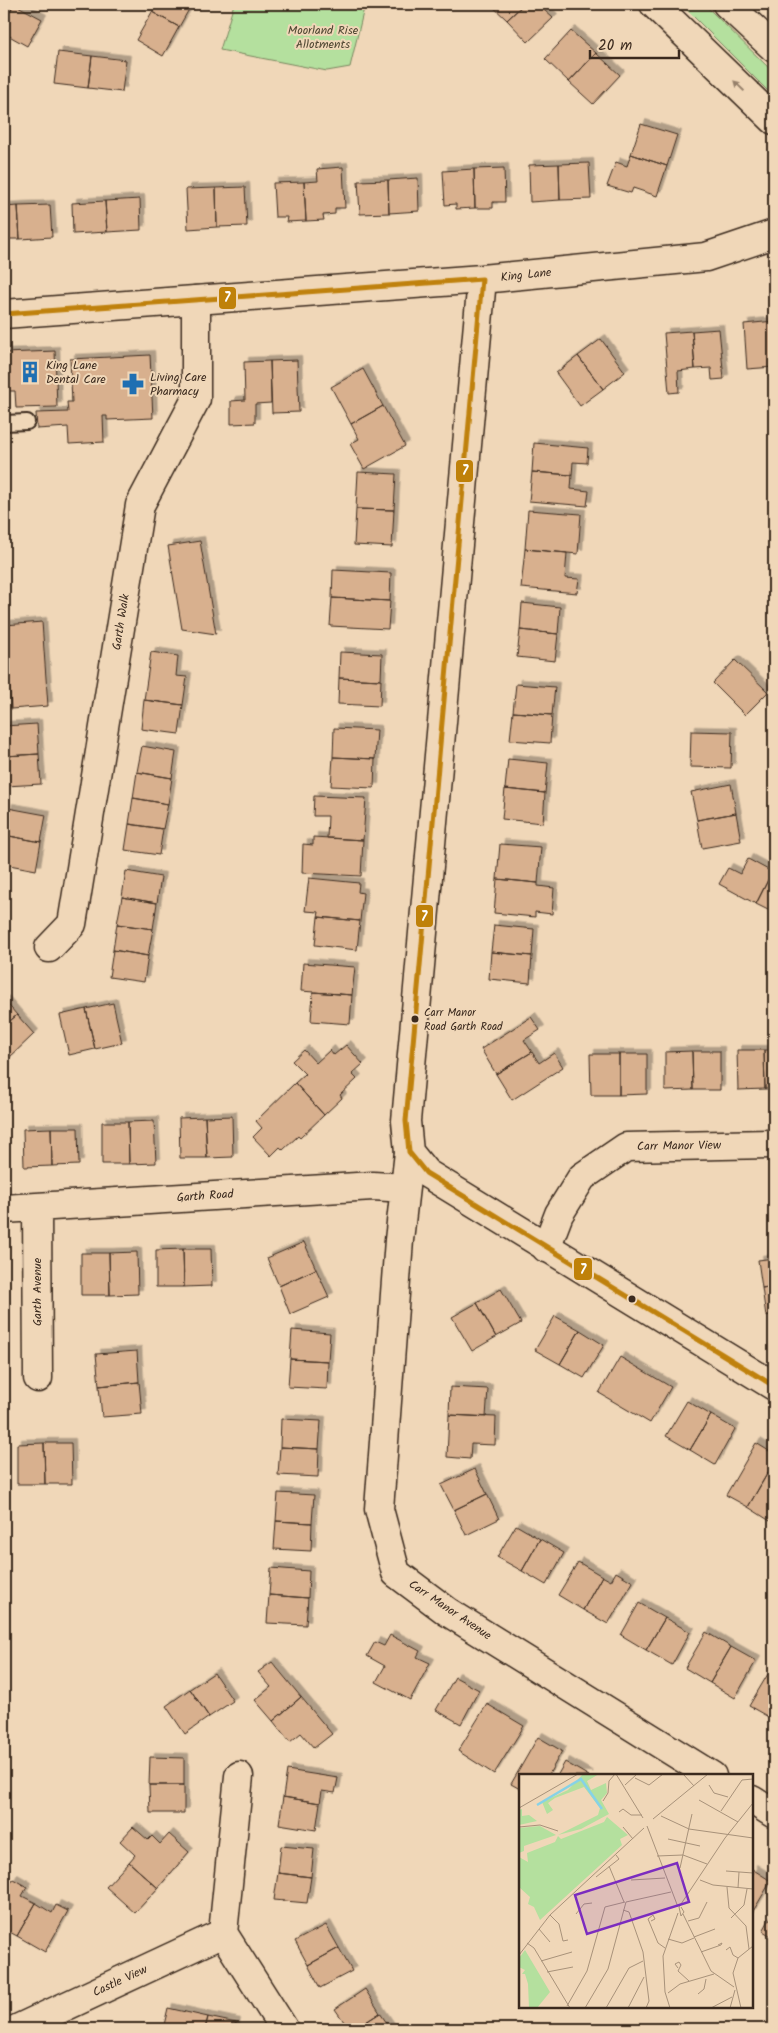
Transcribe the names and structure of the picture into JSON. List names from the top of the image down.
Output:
{
  "streets": {
    "main road": [
      "King Lane",
      "Garth Walk",
      "Carr Manor View",
      "Garth Road",
      "Garth Avenue",
      "Carr Manor Avenue",
      "Castle View"
    ]
  },
  "crossings": [
    ["King Lane", "Garth Walk"],
    ["King Lane", "Carr Manor Avenue"],
    ["Garth Road", "Garth Avenue"],
    ["Garth Road", "Carr Manor Avenue"]
  ],
  "parks": ["Moorland Rise Allotments"],
  "places": {
    "building": ["King Lane Dental Care"],
    "pharmacy": ["Living Care Pharmacy"],
    "other": ["Carr Manor Road Garth Road"]
  },
  "lines": ["transit line 7"],
  "scale_bar": "20 m"
}
